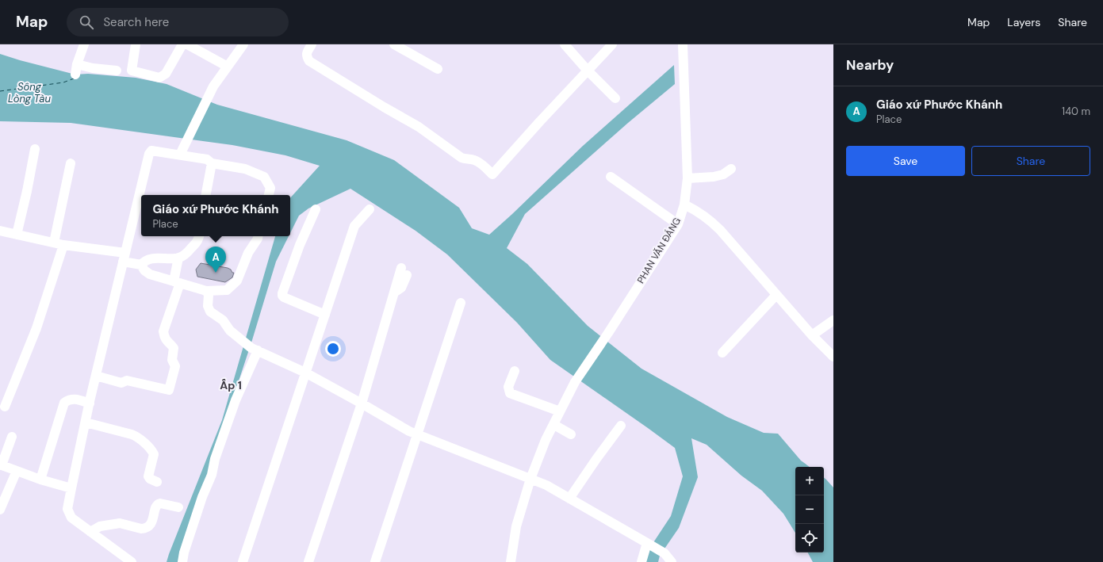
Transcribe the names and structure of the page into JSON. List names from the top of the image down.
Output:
{
  "streets": {
    "street": ["PHAN VĂN ĐÁNG"]
  },
  "districts": ["Ấp 1"],
  "water": ["Sông Lòng Tàu"],
  "page": {
    "header": "Map",
    "search": "Search here",
    "nav": ["Map", "Layers", "Share"],
    "heading": "Nearby",
    "list": [
      {
        "mark": "A",
        "name": "Giáo xứ Phước Khánh",
        "note": "Place",
        "value": "140 m"
      }
    ],
    "buttons": ["Save", "Share"],
    "popup": ["Giáo xứ Phước Khánh", "Place"],
    "pins": "A",
    "map_buttons": ["+", "−"]
  }
}
